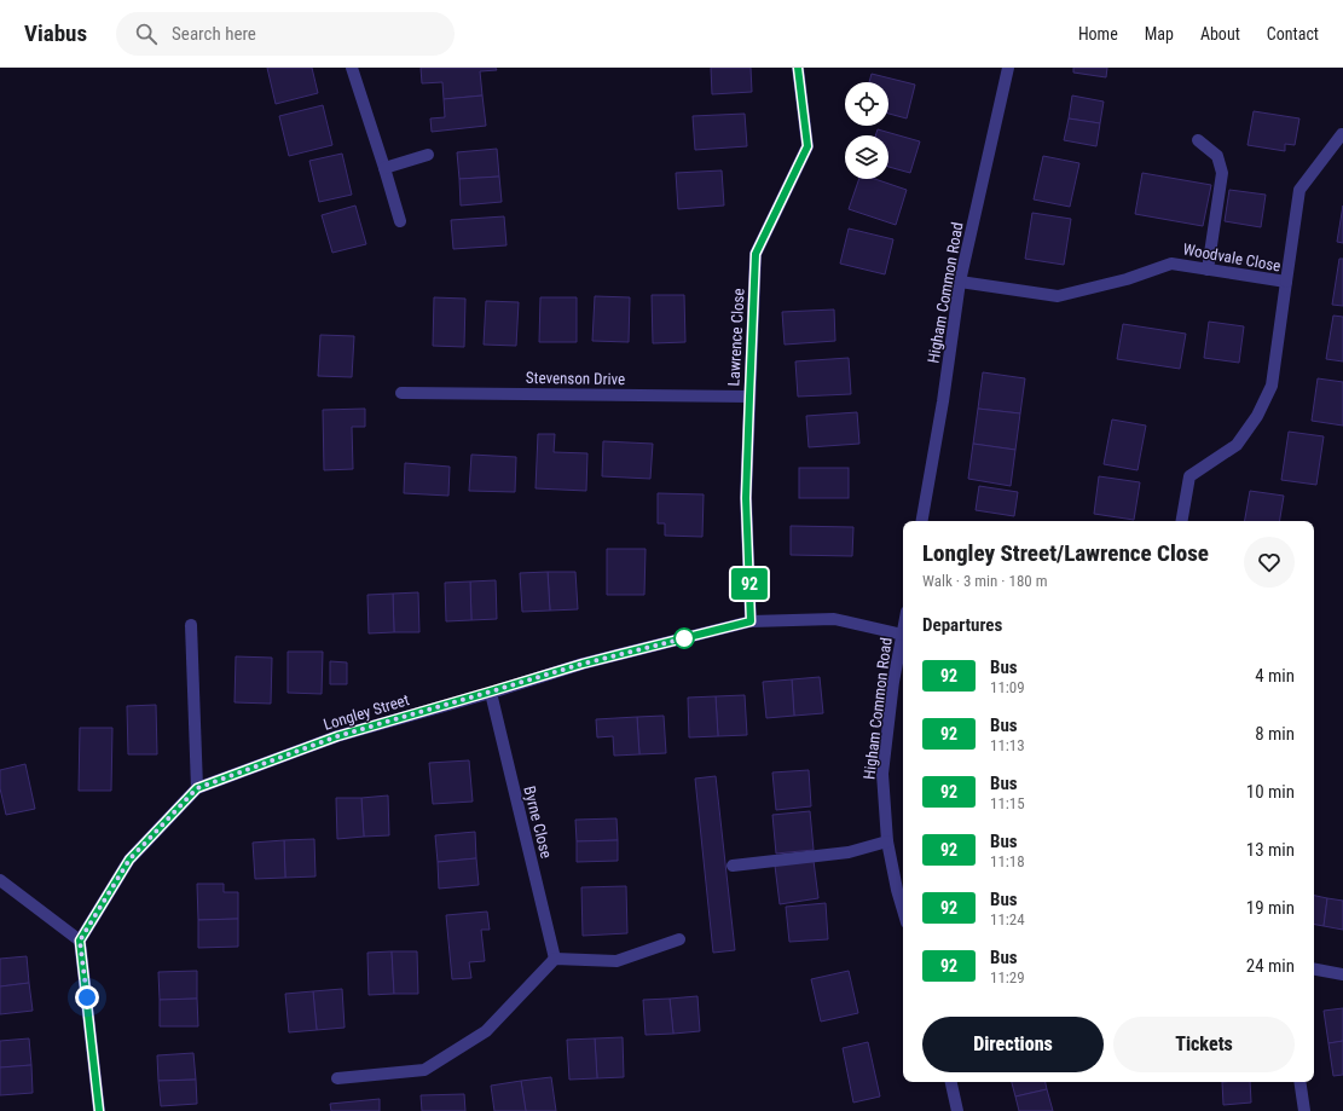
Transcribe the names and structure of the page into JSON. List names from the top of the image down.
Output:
{
  "streets": {
    "street": [
      "Woodvale Close",
      "Higham Common Road",
      "Lawrence Close",
      "Stevenson Drive",
      "Longley Street",
      "Byrne Close"
    ]
  },
  "crossings": [
    ["Woodvale Close", "Higham Common Road"],
    ["Higham Common Road", "Longley Street"],
    ["Lawrence Close", "Stevenson Drive"],
    ["Lawrence Close", "Longley Street"],
    ["Longley Street", "Byrne Close"]
  ],
  "lines": ["bus line 92"],
  "page": {
    "header": "Viabus",
    "search": "Search here",
    "nav": [
      "Home",
      "Map",
      "About",
      "Contact"
    ],
    "on_map": "92",
    "heading": [
      ["Longley Street/Lawrence Close", "Walk · 3 min · 180 m"],
      "Departures"
    ],
    "list": [
      {
        "mark": "92",
        "name": "Bus",
        "note": "11:09",
        "value": "4 min"
      },
      {
        "mark": "92",
        "name": "Bus",
        "note": "11:13",
        "value": "8 min"
      },
      {
        "mark": "92",
        "name": "Bus",
        "note": "11:15",
        "value": "10 min"
      },
      {
        "mark": "92",
        "name": "Bus",
        "note": "11:18",
        "value": "13 min"
      },
      {
        "mark": "92",
        "name": "Bus",
        "note": "11:24",
        "value": "19 min"
      },
      {
        "mark": "92",
        "name": "Bus",
        "note": "11:29",
        "value": "24 min"
      }
    ],
    "buttons": ["Directions", "Tickets"]
  }
}
